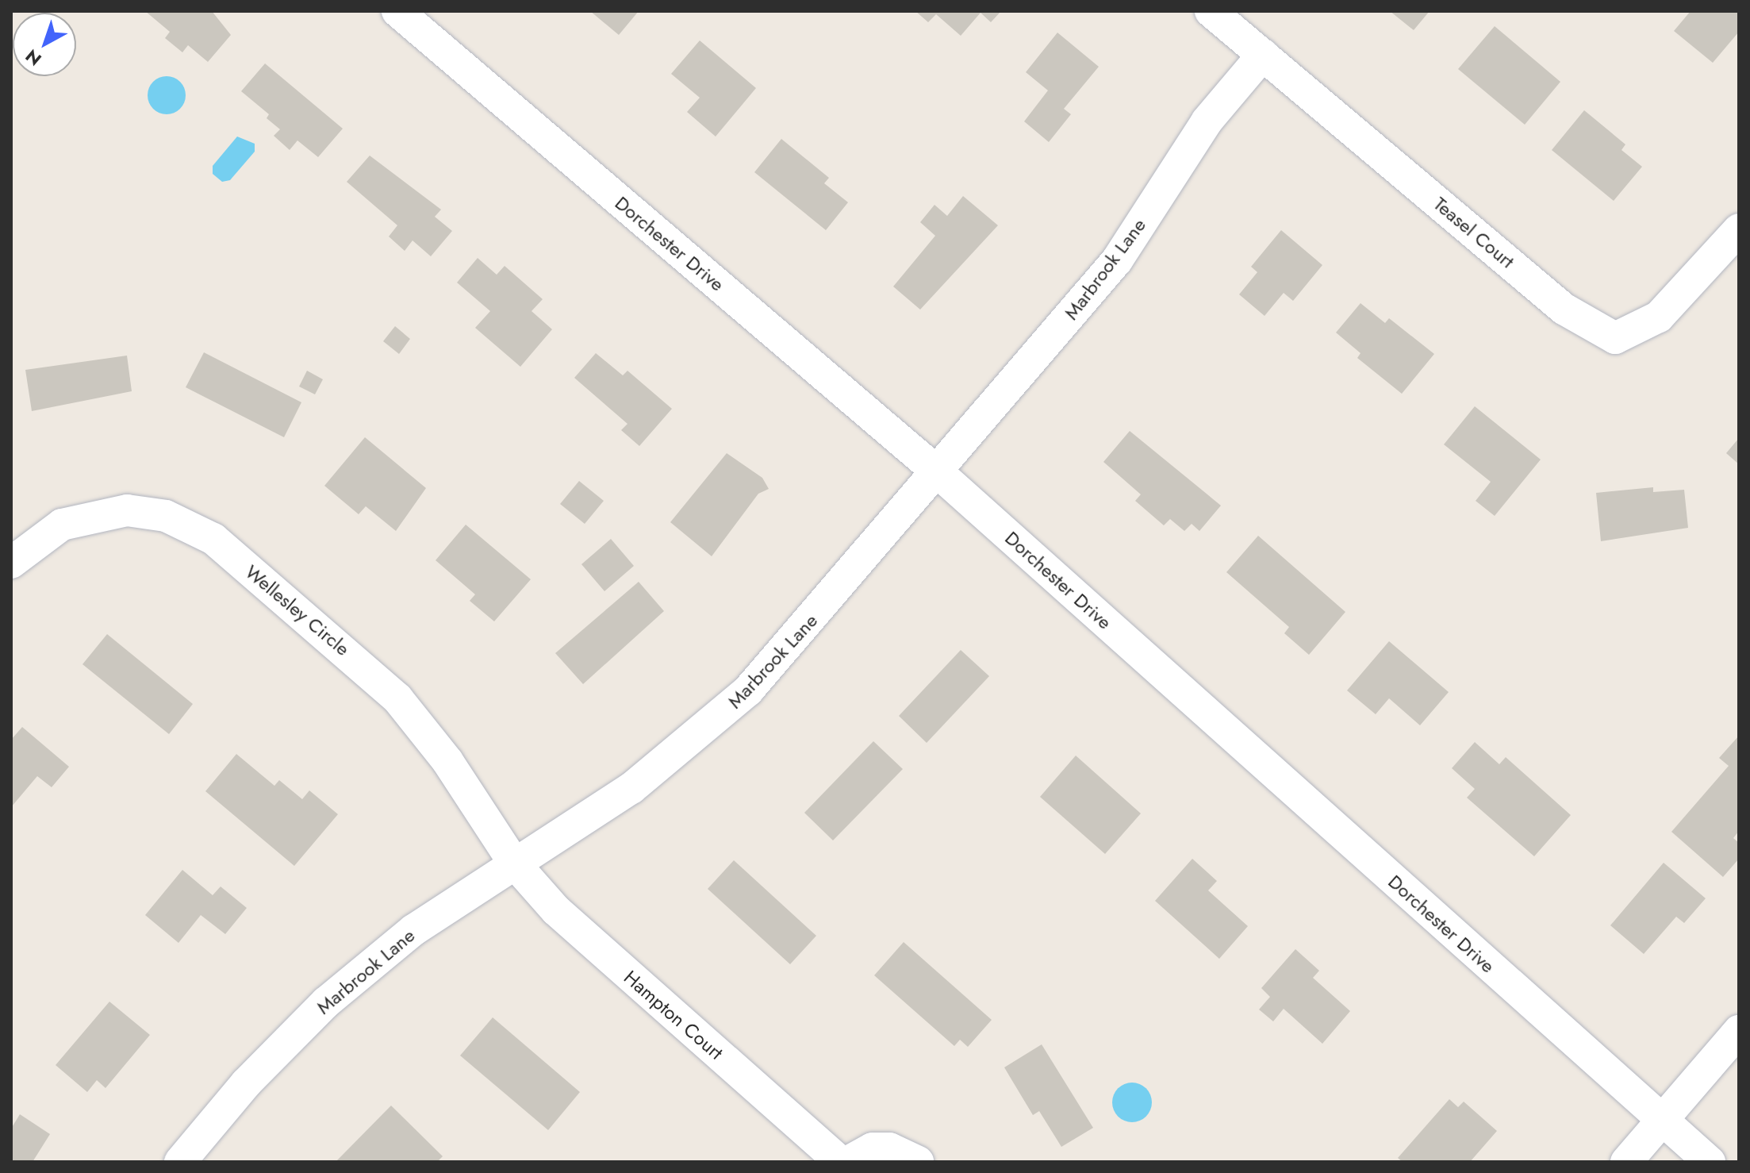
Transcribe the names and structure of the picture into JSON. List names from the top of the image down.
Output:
{
  "streets": {
    "street": [
      "Teasel Court",
      "Dorchester Drive",
      "Marbrook Lane",
      "Wellesley Circle",
      "Hampton Court"
    ]
  },
  "crossings": [
    ["Teasel Court", "Marbrook Lane"],
    ["Dorchester Drive", "Marbrook Lane"],
    ["Marbrook Lane", "Wellesley Circle"],
    ["Marbrook Lane", "Hampton Court"],
    ["Wellesley Circle", "Hampton Court"]
  ],
  "north": "bottom left"
}
